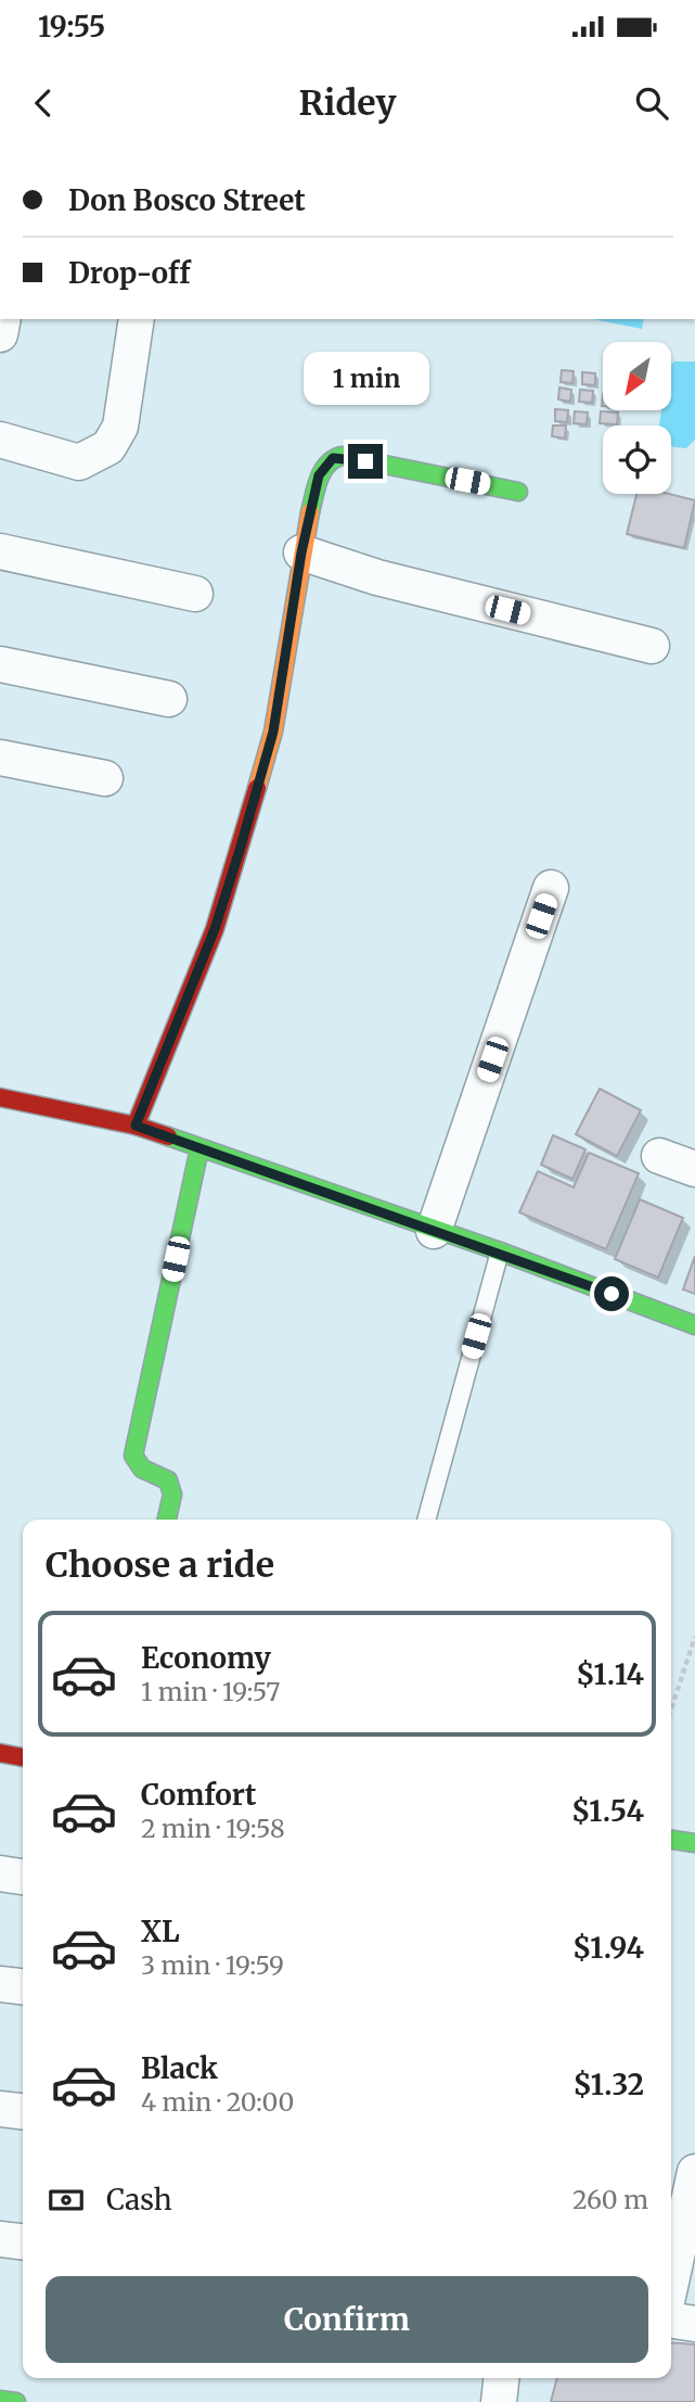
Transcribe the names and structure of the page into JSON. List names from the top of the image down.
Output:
{
  "north": "bottom left",
  "page": {
    "status": "19:55",
    "header": "Ridey",
    "banner": ["Don Bosco Street", "Drop-off"],
    "bubble": "1 min",
    "heading": "Choose a ride",
    "list": [
      {
        "name": "Economy",
        "note": "1 min · 19:57",
        "value": "$1.14"
      },
      {
        "name": "Comfort",
        "note": "2 min · 19:58",
        "value": "$1.54"
      },
      {
        "name": "XL",
        "note": "3 min · 19:59",
        "value": "$1.94"
      },
      {
        "name": "Black",
        "note": "4 min · 20:00",
        "value": "$1.32"
      }
    ],
    "pay": ["Cash", "260 m"],
    "buttons": "Confirm"
  }
}
